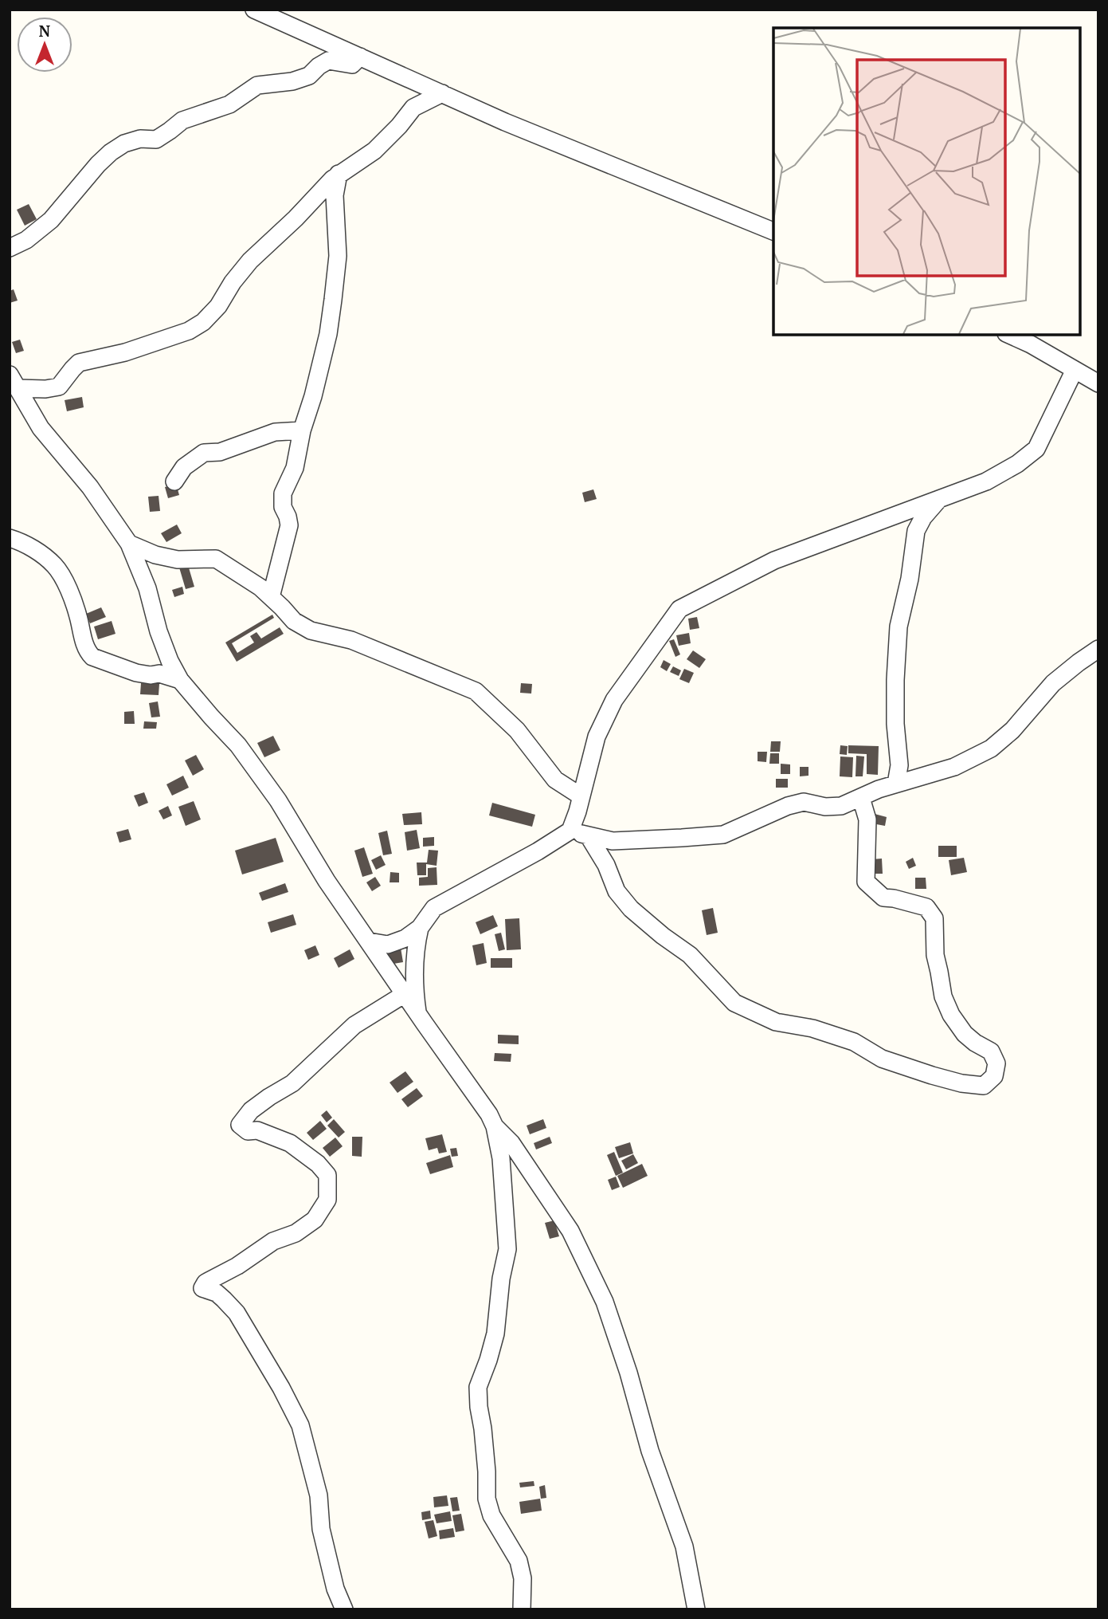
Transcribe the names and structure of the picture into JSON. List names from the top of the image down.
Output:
{
  "north": "top"
}
